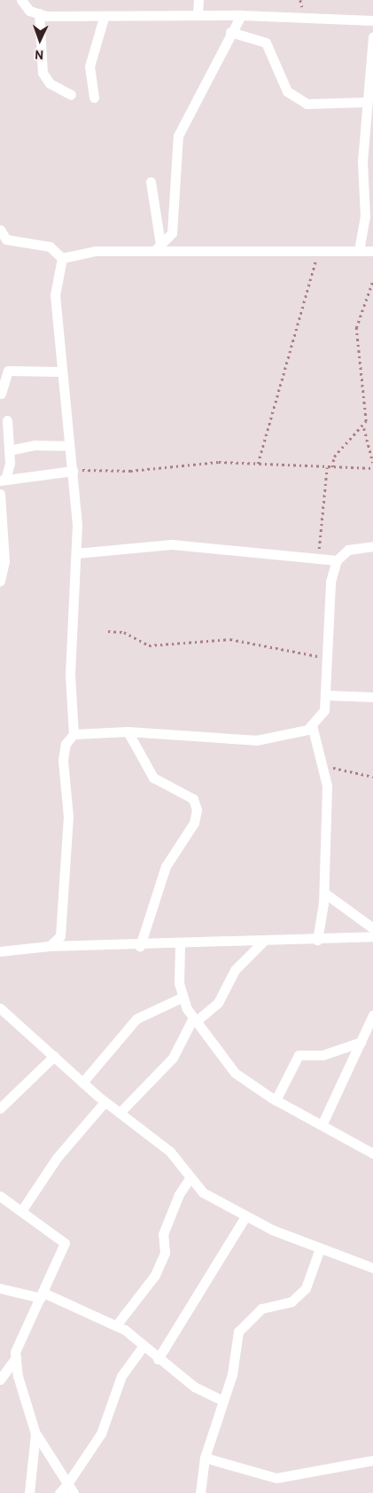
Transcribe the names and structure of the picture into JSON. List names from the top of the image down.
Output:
{
  "north": "bottom"
}
